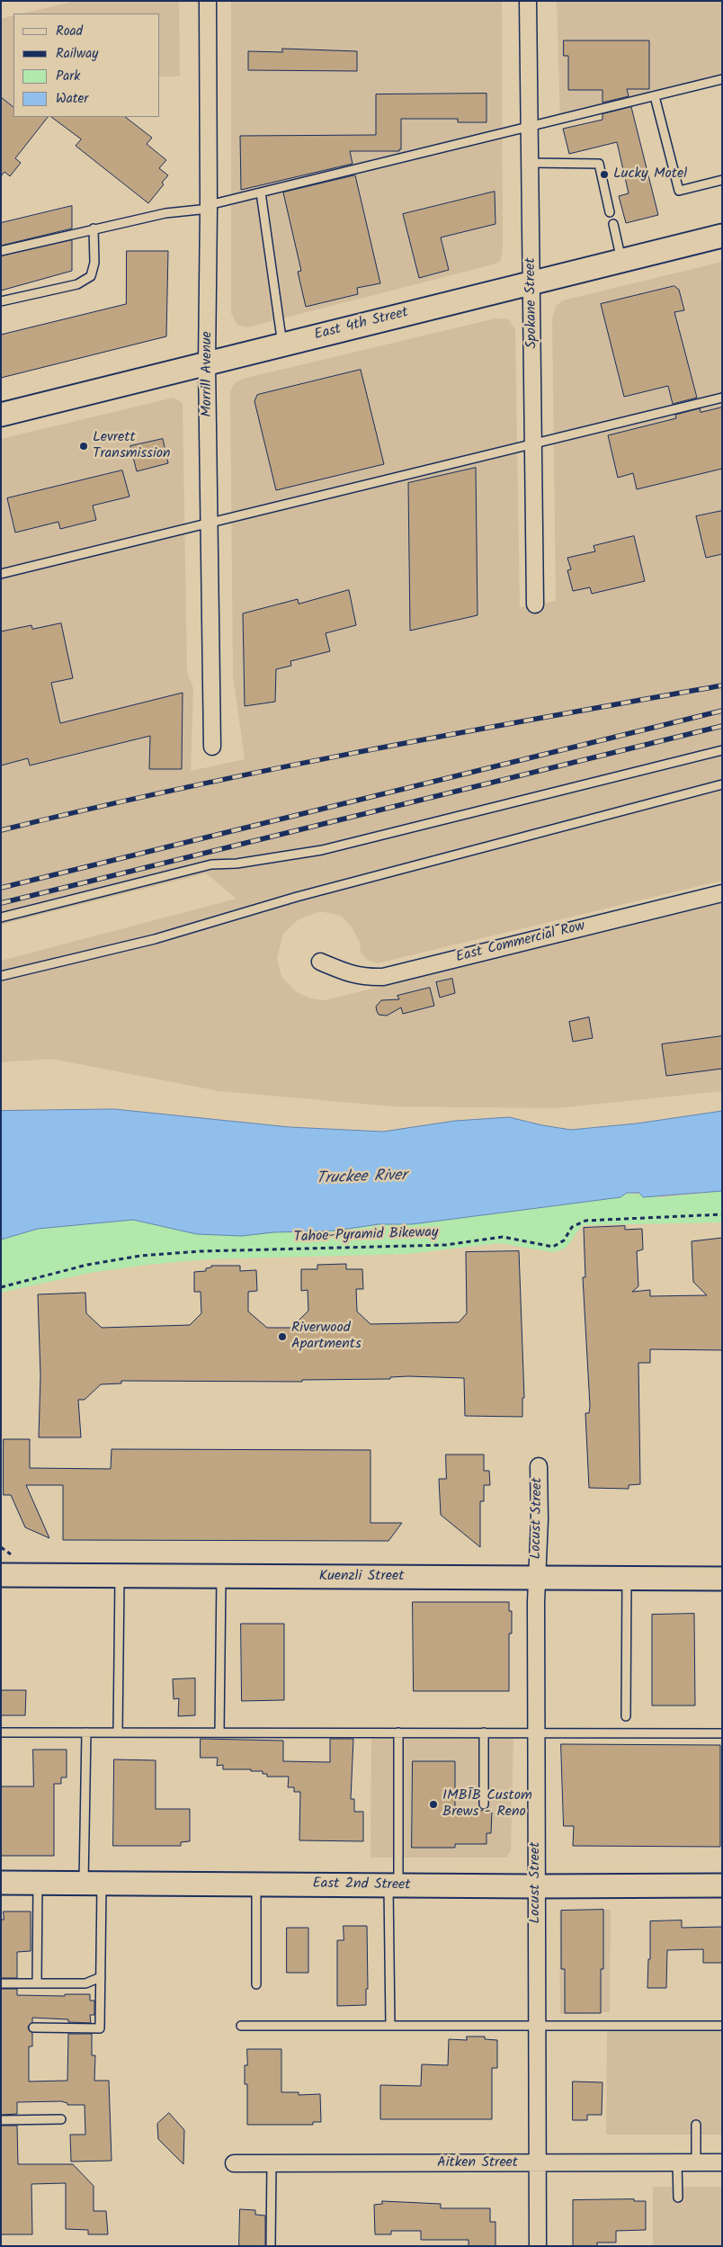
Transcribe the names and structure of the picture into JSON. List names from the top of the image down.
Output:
{
  "streets": {
    "main road": ["East 4th Street", "Kuenzli Street", "East 2nd Street"],
    "street": [
      "Spokane Street",
      "Morrill Avenue",
      "East Commercial Row",
      "Locust Street",
      "Aitken Street"
    ],
    "path": ["Tahoe-Pyramid Bikeway"]
  },
  "crossings": [
    ["Spokane Street", "East 4th Street"],
    ["East 4th Street", "Morrill Avenue"],
    ["Locust Street", "Kuenzli Street"],
    ["Locust Street", "East 2nd Street"],
    ["Locust Street", "Aitken Street"]
  ],
  "water": ["Truckee River"],
  "places": [
    "Lucky Motel",
    "Levrett Transmission",
    "Riverwood Apartments",
    "IMBĪB Custom Brews - Reno"
  ],
  "legend": [
    "Road",
    "Railway",
    "Park",
    "Water"
  ]
}
